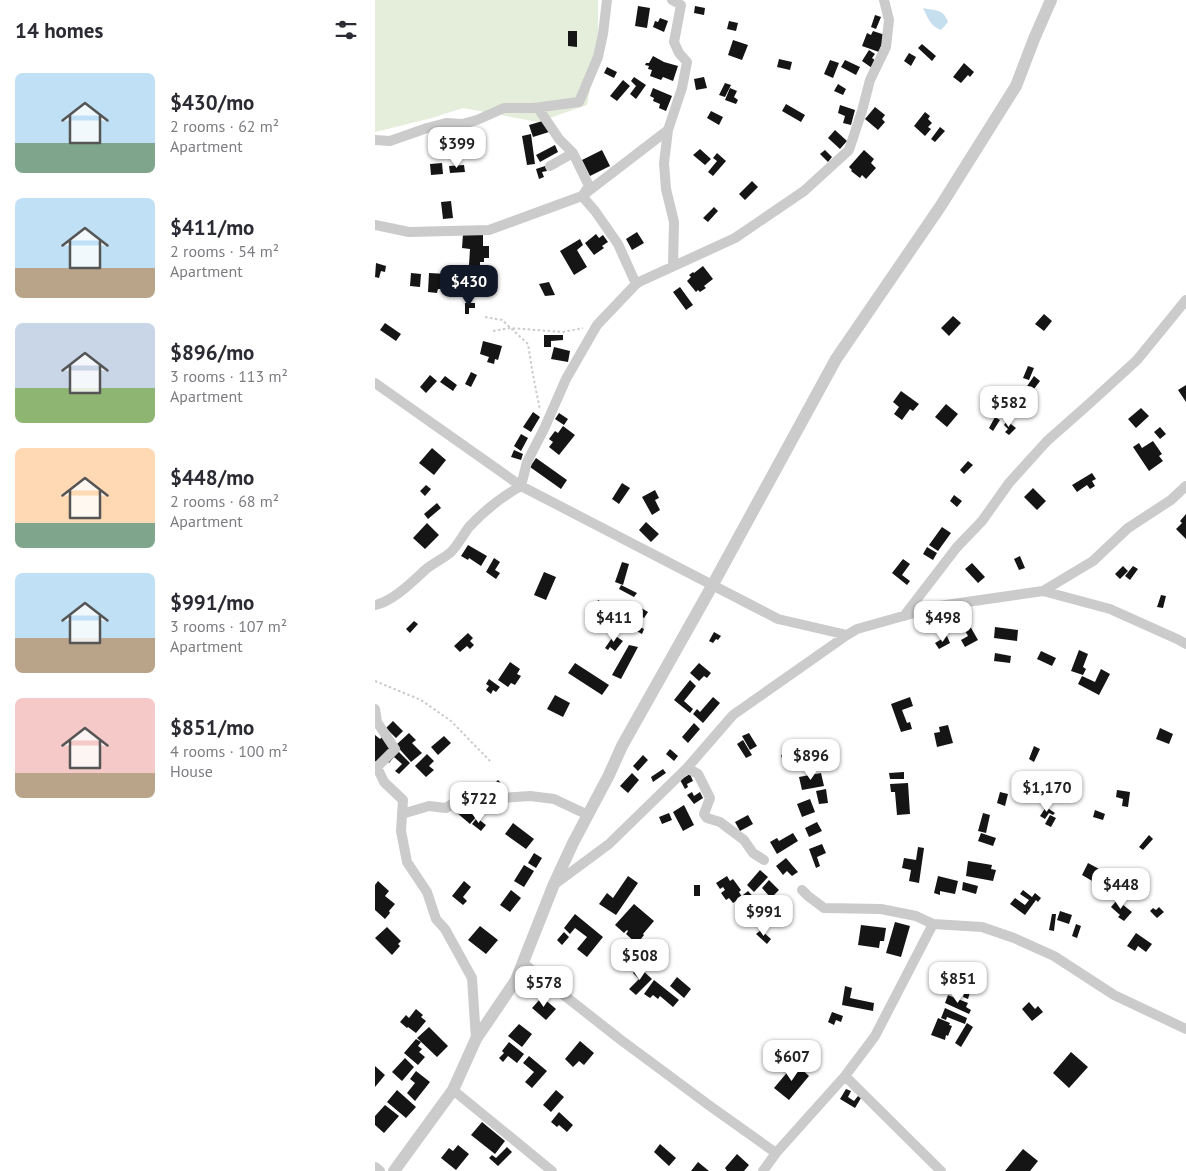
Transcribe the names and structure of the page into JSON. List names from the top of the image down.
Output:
{
  "page": {
    "heading": "14 homes",
    "list": [
      {
        "name": "$430/mo",
        "note": "2 rooms · 62 m² · Apartment"
      },
      {
        "name": "$411/mo",
        "note": "2 rooms · 54 m² · Apartment"
      },
      {
        "name": "$896/mo",
        "note": "3 rooms · 113 m² · Apartment"
      },
      {
        "name": "$448/mo",
        "note": "2 rooms · 68 m² · Apartment"
      },
      {
        "name": "$991/mo",
        "note": "3 rooms · 107 m² · Apartment"
      },
      {
        "name": "$851/mo",
        "note": "4 rooms · 100 m² · House"
      }
    ],
    "price": [
      "$399",
      "$430",
      "$582",
      "$411",
      "$498",
      "$896",
      "$1,170",
      "$722",
      "$448",
      "$991",
      "$508",
      "$851",
      "$578",
      "$607"
    ]
  }
}
